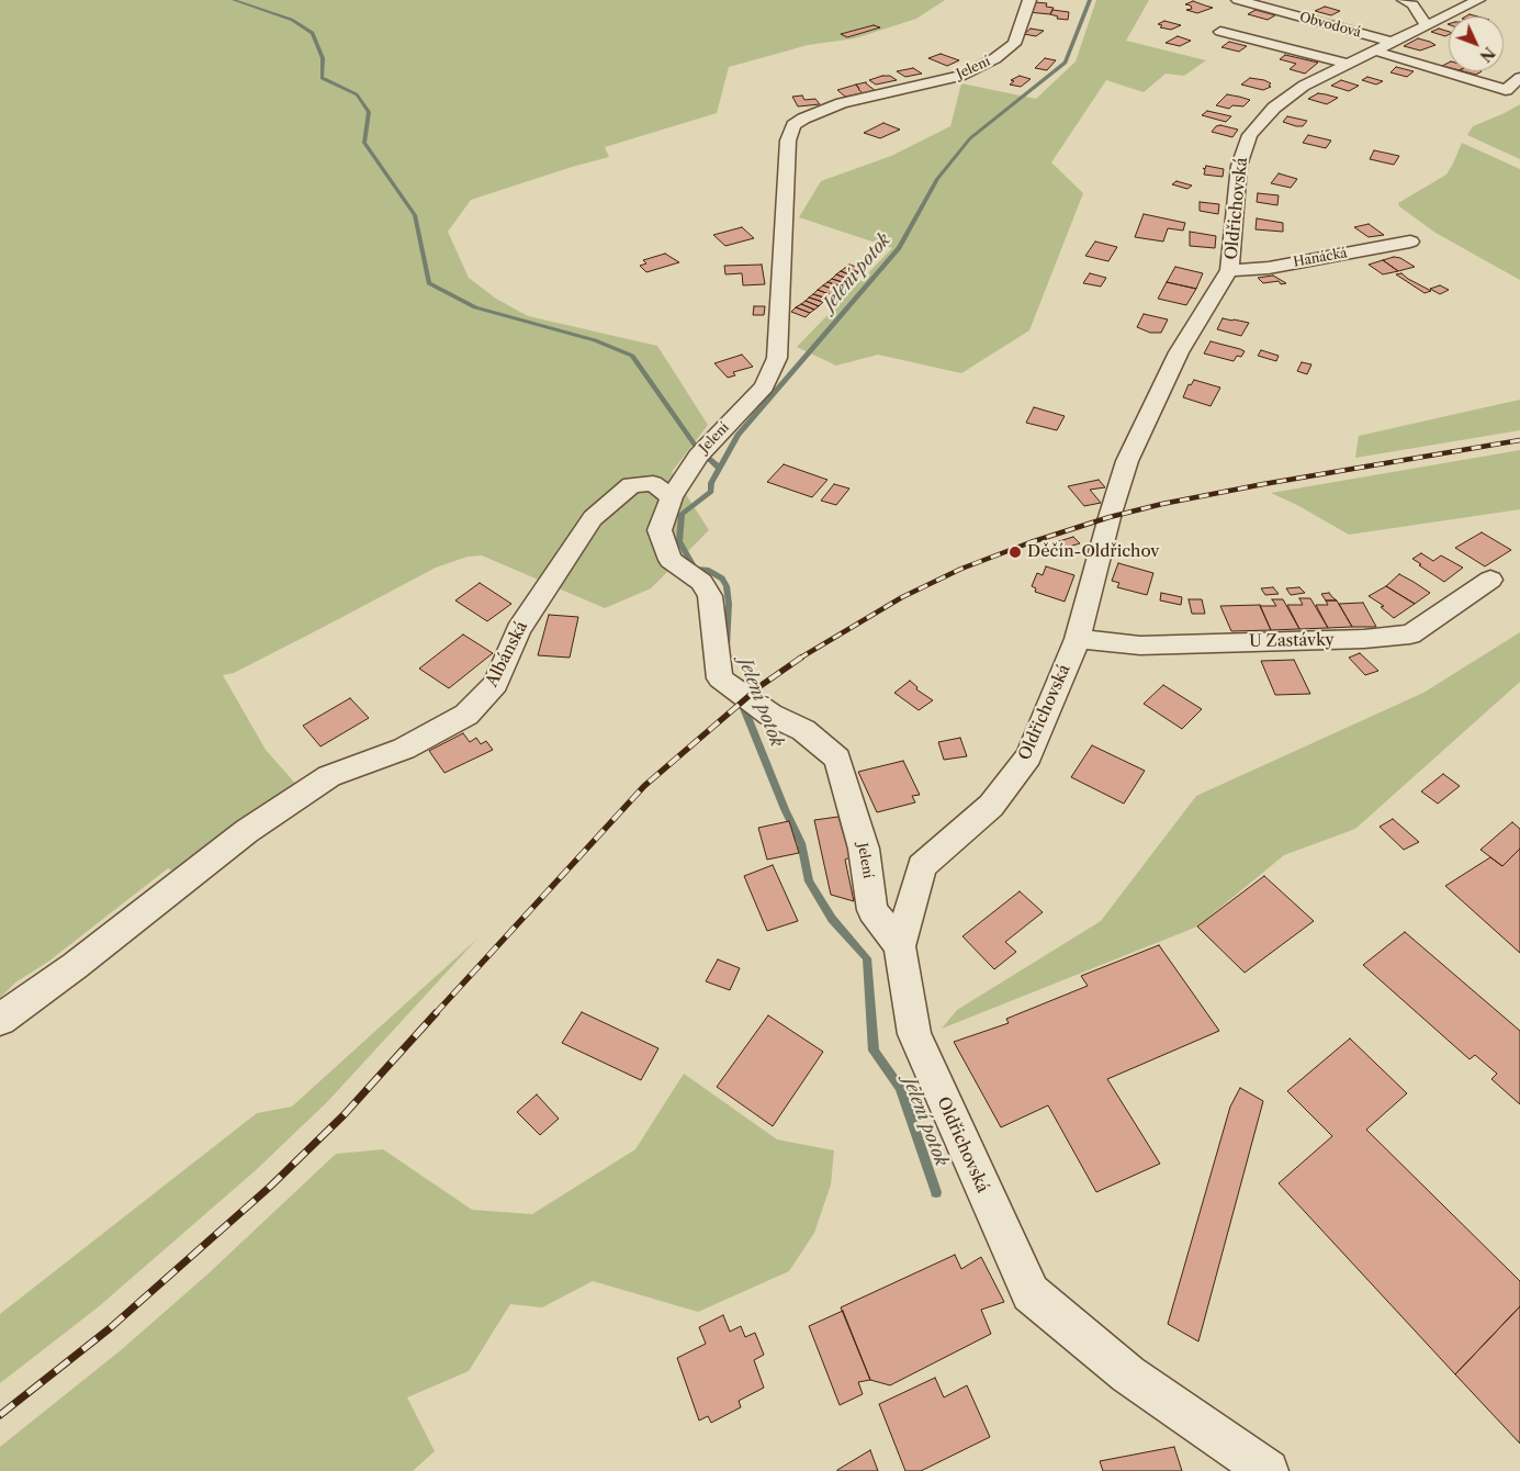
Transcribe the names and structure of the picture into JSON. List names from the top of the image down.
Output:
{
  "streets": {
    "street": [
      "Obvodová",
      "Jelení",
      "Oldřichovská",
      "Hanácká",
      "U Zastávky",
      "Albánská"
    ]
  },
  "crossings": [
    ["Obvodová", "Oldřichovská"],
    ["Jelení", "Oldřichovská"],
    ["Jelení", "Albánská"],
    ["Oldřichovská", "Hanácká"],
    ["Oldřichovská", "U Zastávky"]
  ],
  "water": ["Jelení potok"],
  "places": ["Děčín-Oldřichov"],
  "north": "bottom right"
}
